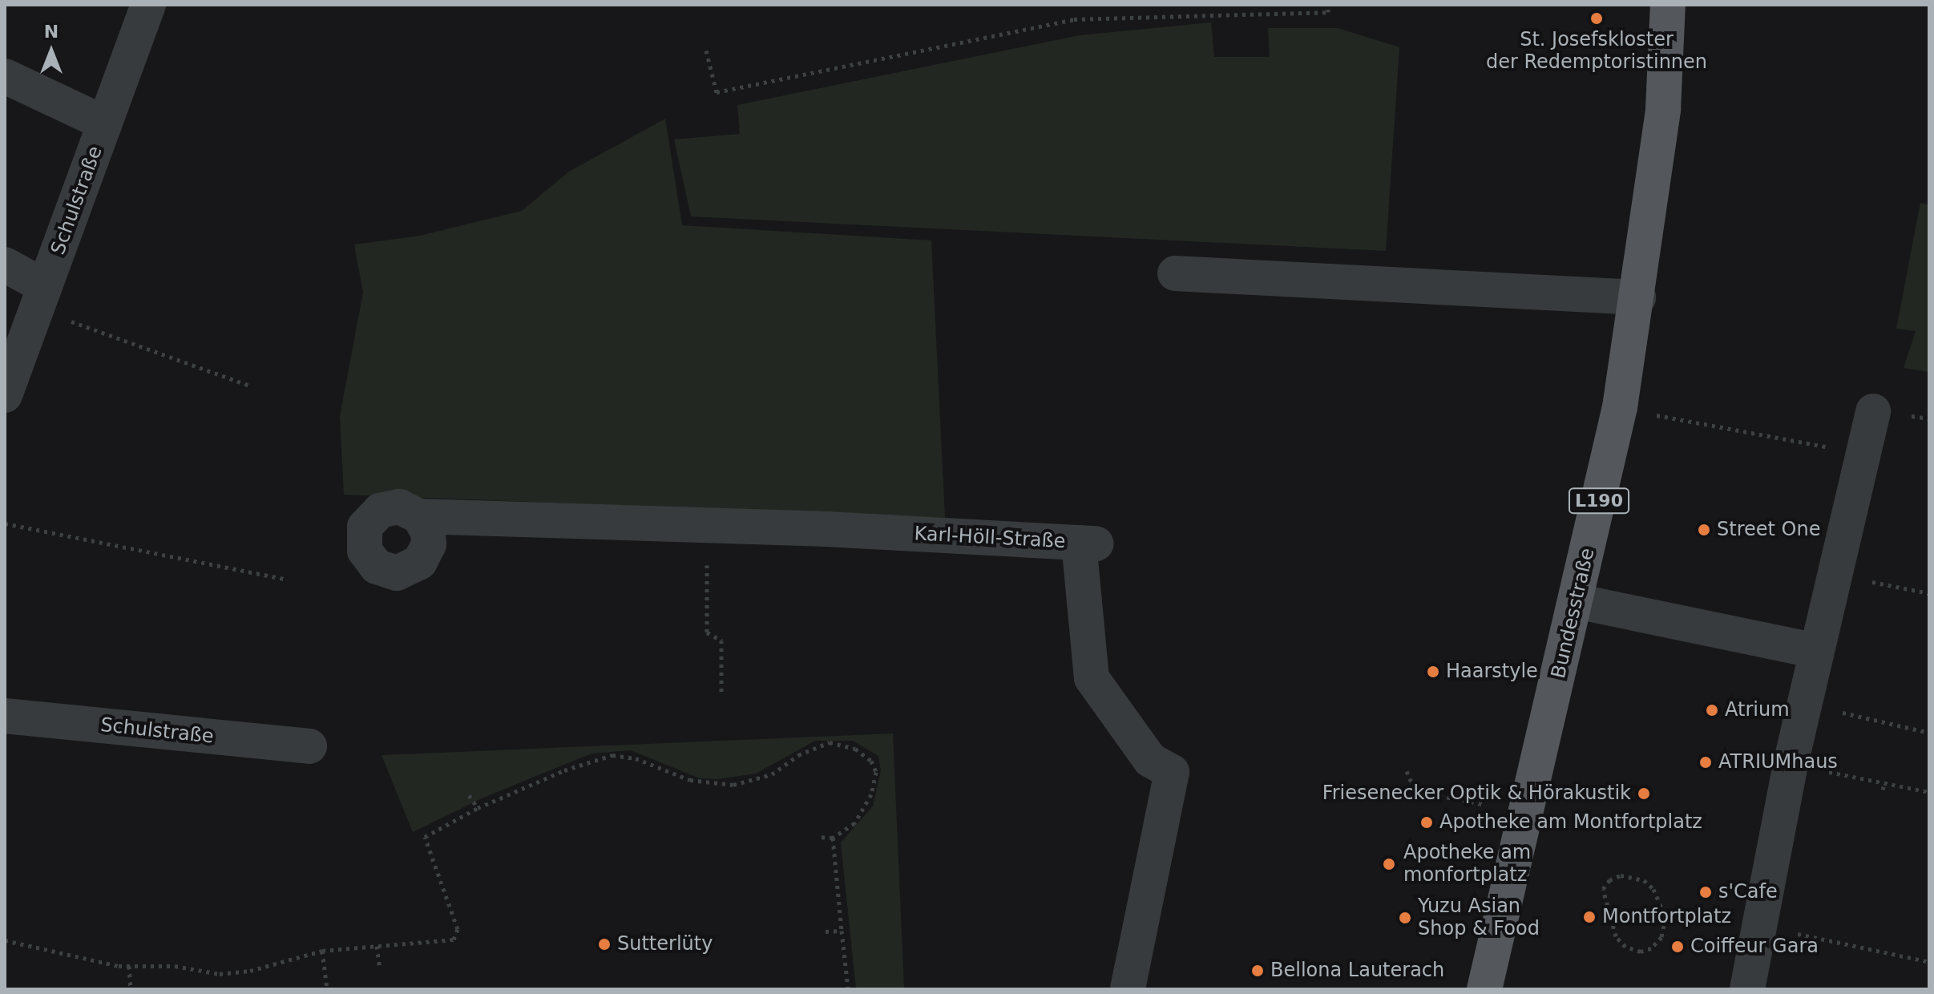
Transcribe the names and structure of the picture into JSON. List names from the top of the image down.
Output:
{
  "streets": {
    "main road": ["L190", "Bundesstraße"],
    "street": ["Schulstraße", "Karl-Höll-Straße"]
  },
  "places": [
    "St. Josefskloster der Redemptoristinnen",
    "Street One",
    "Haarstyle",
    "Atrium",
    "ATRIUMhaus",
    "Friesenecker Optik & Hörakustik",
    "Apotheke am Montfortplatz",
    "Apotheke am monfortplatz",
    "s'Cafe",
    "Montfortplatz",
    "Yuzu Asian Shop & Food",
    "Sutterlüty",
    "Coiffeur Gara",
    "Bellona Lauterach"
  ],
  "north": "top"
}
